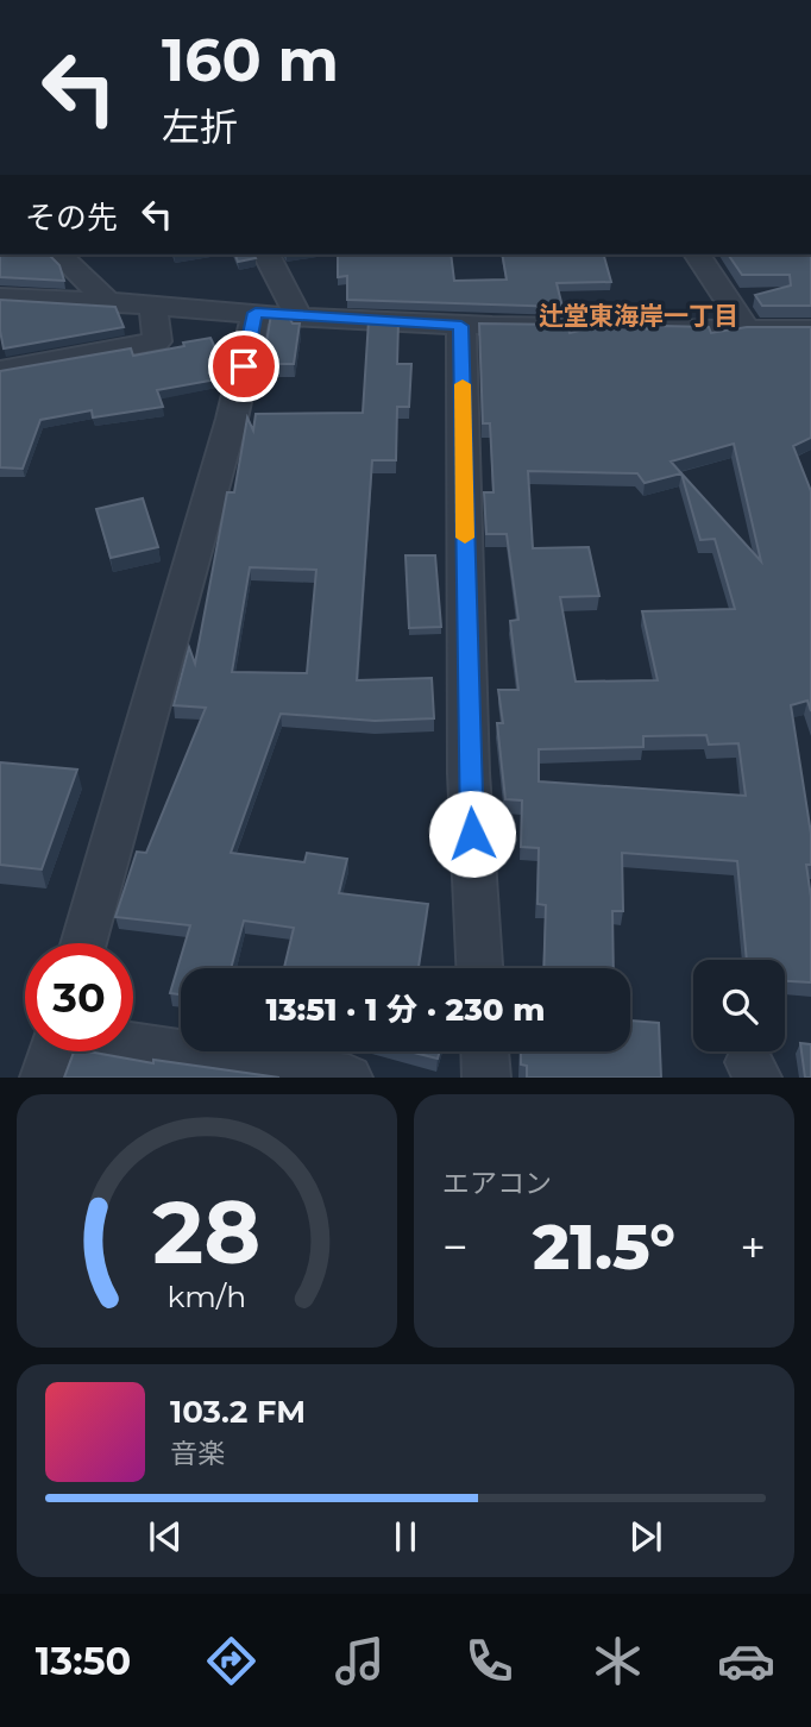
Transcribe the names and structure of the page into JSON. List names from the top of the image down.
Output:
{
  "districts": ["辻堂東海岸一丁目"],
  "page": {
    "turn": ["160 m", "左折"],
    "then": "その先",
    "limit": "30",
    "trip": "13:51 · 1 分 · 230 m",
    "tile": "エアコン",
    "heat": ["−", "21.5°", "+"],
    "song": ["103.2 FM", "音楽"],
    "tabs": "13:50",
    "gauge": ["28", "km/h"]
  }
}
